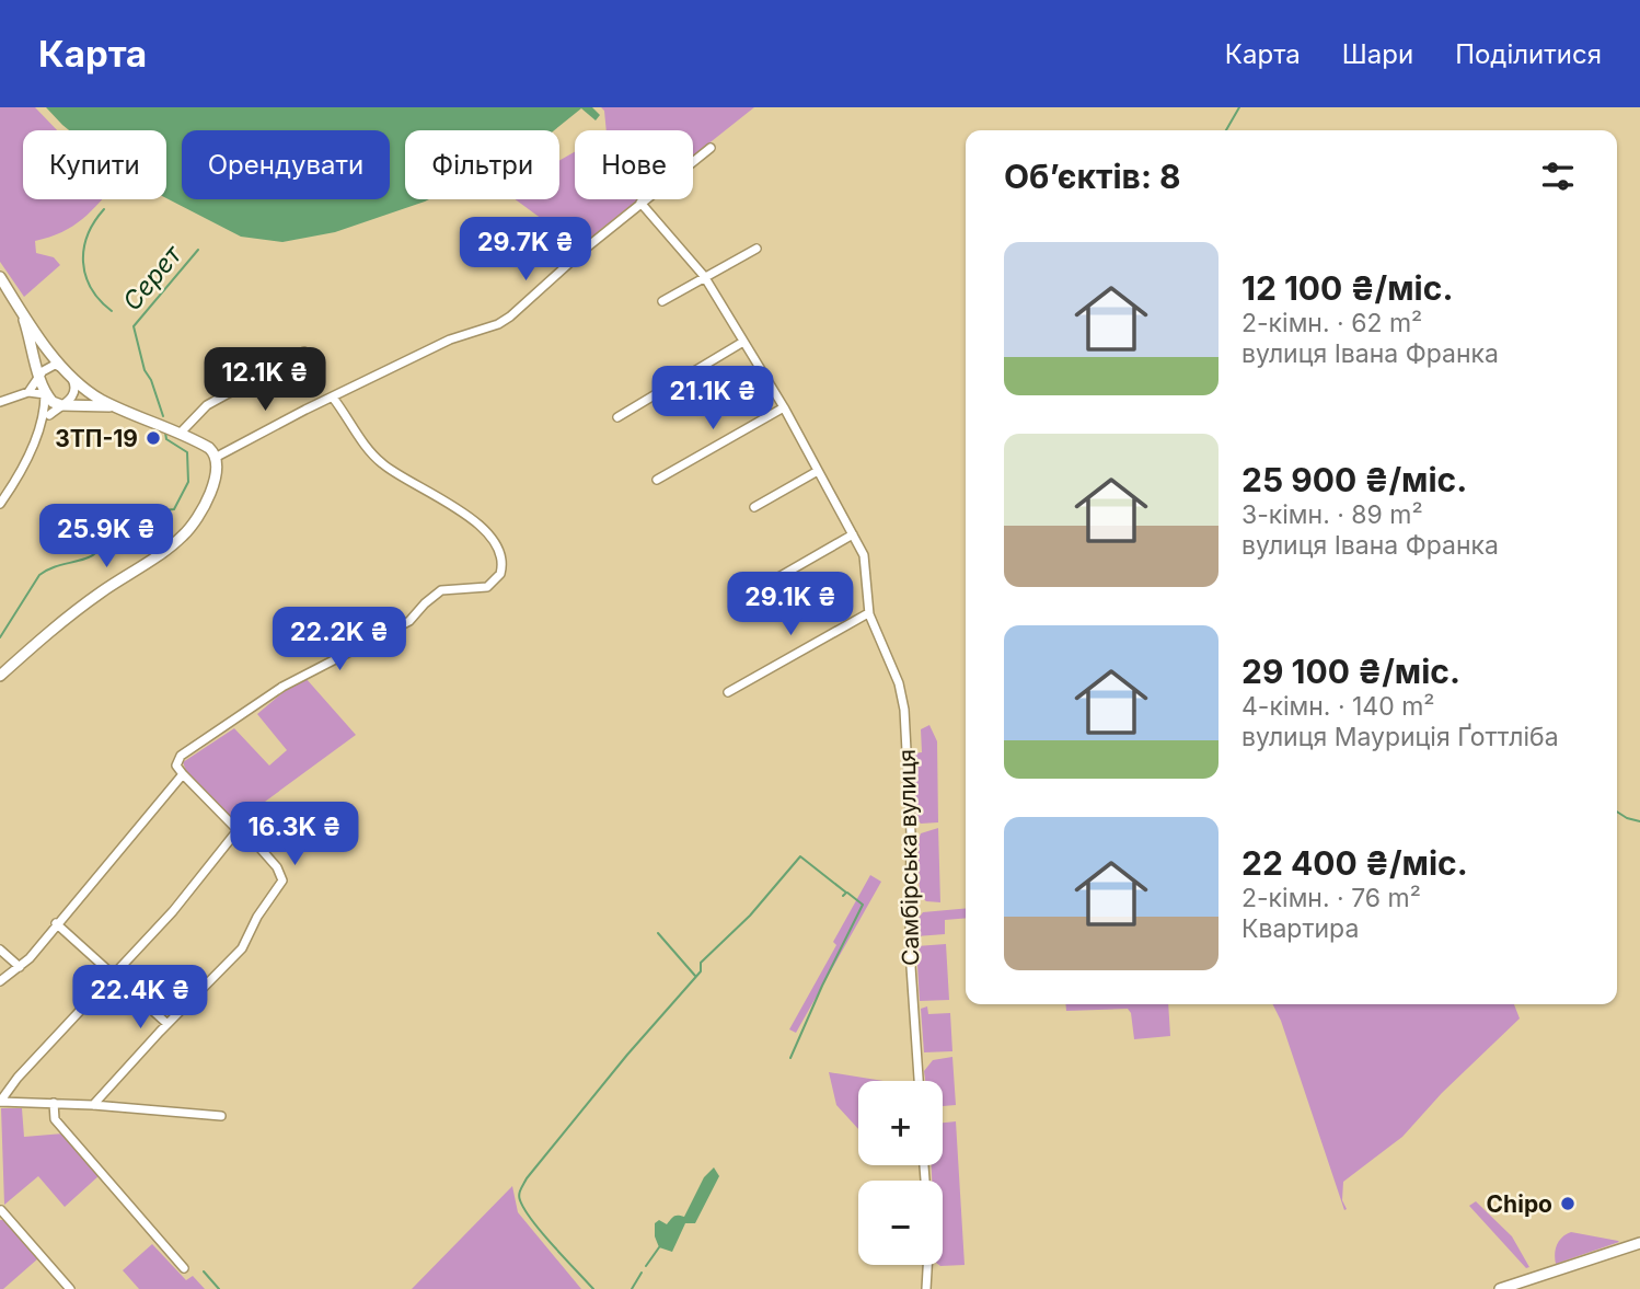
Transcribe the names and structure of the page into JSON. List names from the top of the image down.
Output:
{
  "streets": {
    "street": ["Самбірська вулиця"]
  },
  "water": ["Серет"],
  "places": ["ЗТП-19", "Chipo"],
  "page": {
    "header": "Карта",
    "nav": ["Карта", "Шари", "Поділитися"],
    "chip": [
      "Купити",
      "Орендувати",
      "Фільтри",
      "Нове"
    ],
    "heading": "Об’єктів: 8",
    "price": [
      "29.7K ₴",
      "12.1K ₴",
      "21.1K ₴",
      "25.9K ₴",
      "29.1K ₴",
      "22.2K ₴",
      "16.3K ₴",
      "22.4K ₴"
    ],
    "list": [
      {
        "name": "12 100 ₴/міс.",
        "note": "2-кімн. · 62 m² · вулиця Івана Франка"
      },
      {
        "name": "25 900 ₴/міс.",
        "note": "3-кімн. · 89 m² · вулиця Івана Франка"
      },
      {
        "name": "29 100 ₴/міс.",
        "note": "4-кімн. · 140 m² · вулиця Мауриція Ґоттліба"
      },
      {
        "name": "22 400 ₴/міс.",
        "note": "2-кімн. · 76 m² · Квартира"
      }
    ],
    "map_buttons": ["+", "−"]
  }
}
